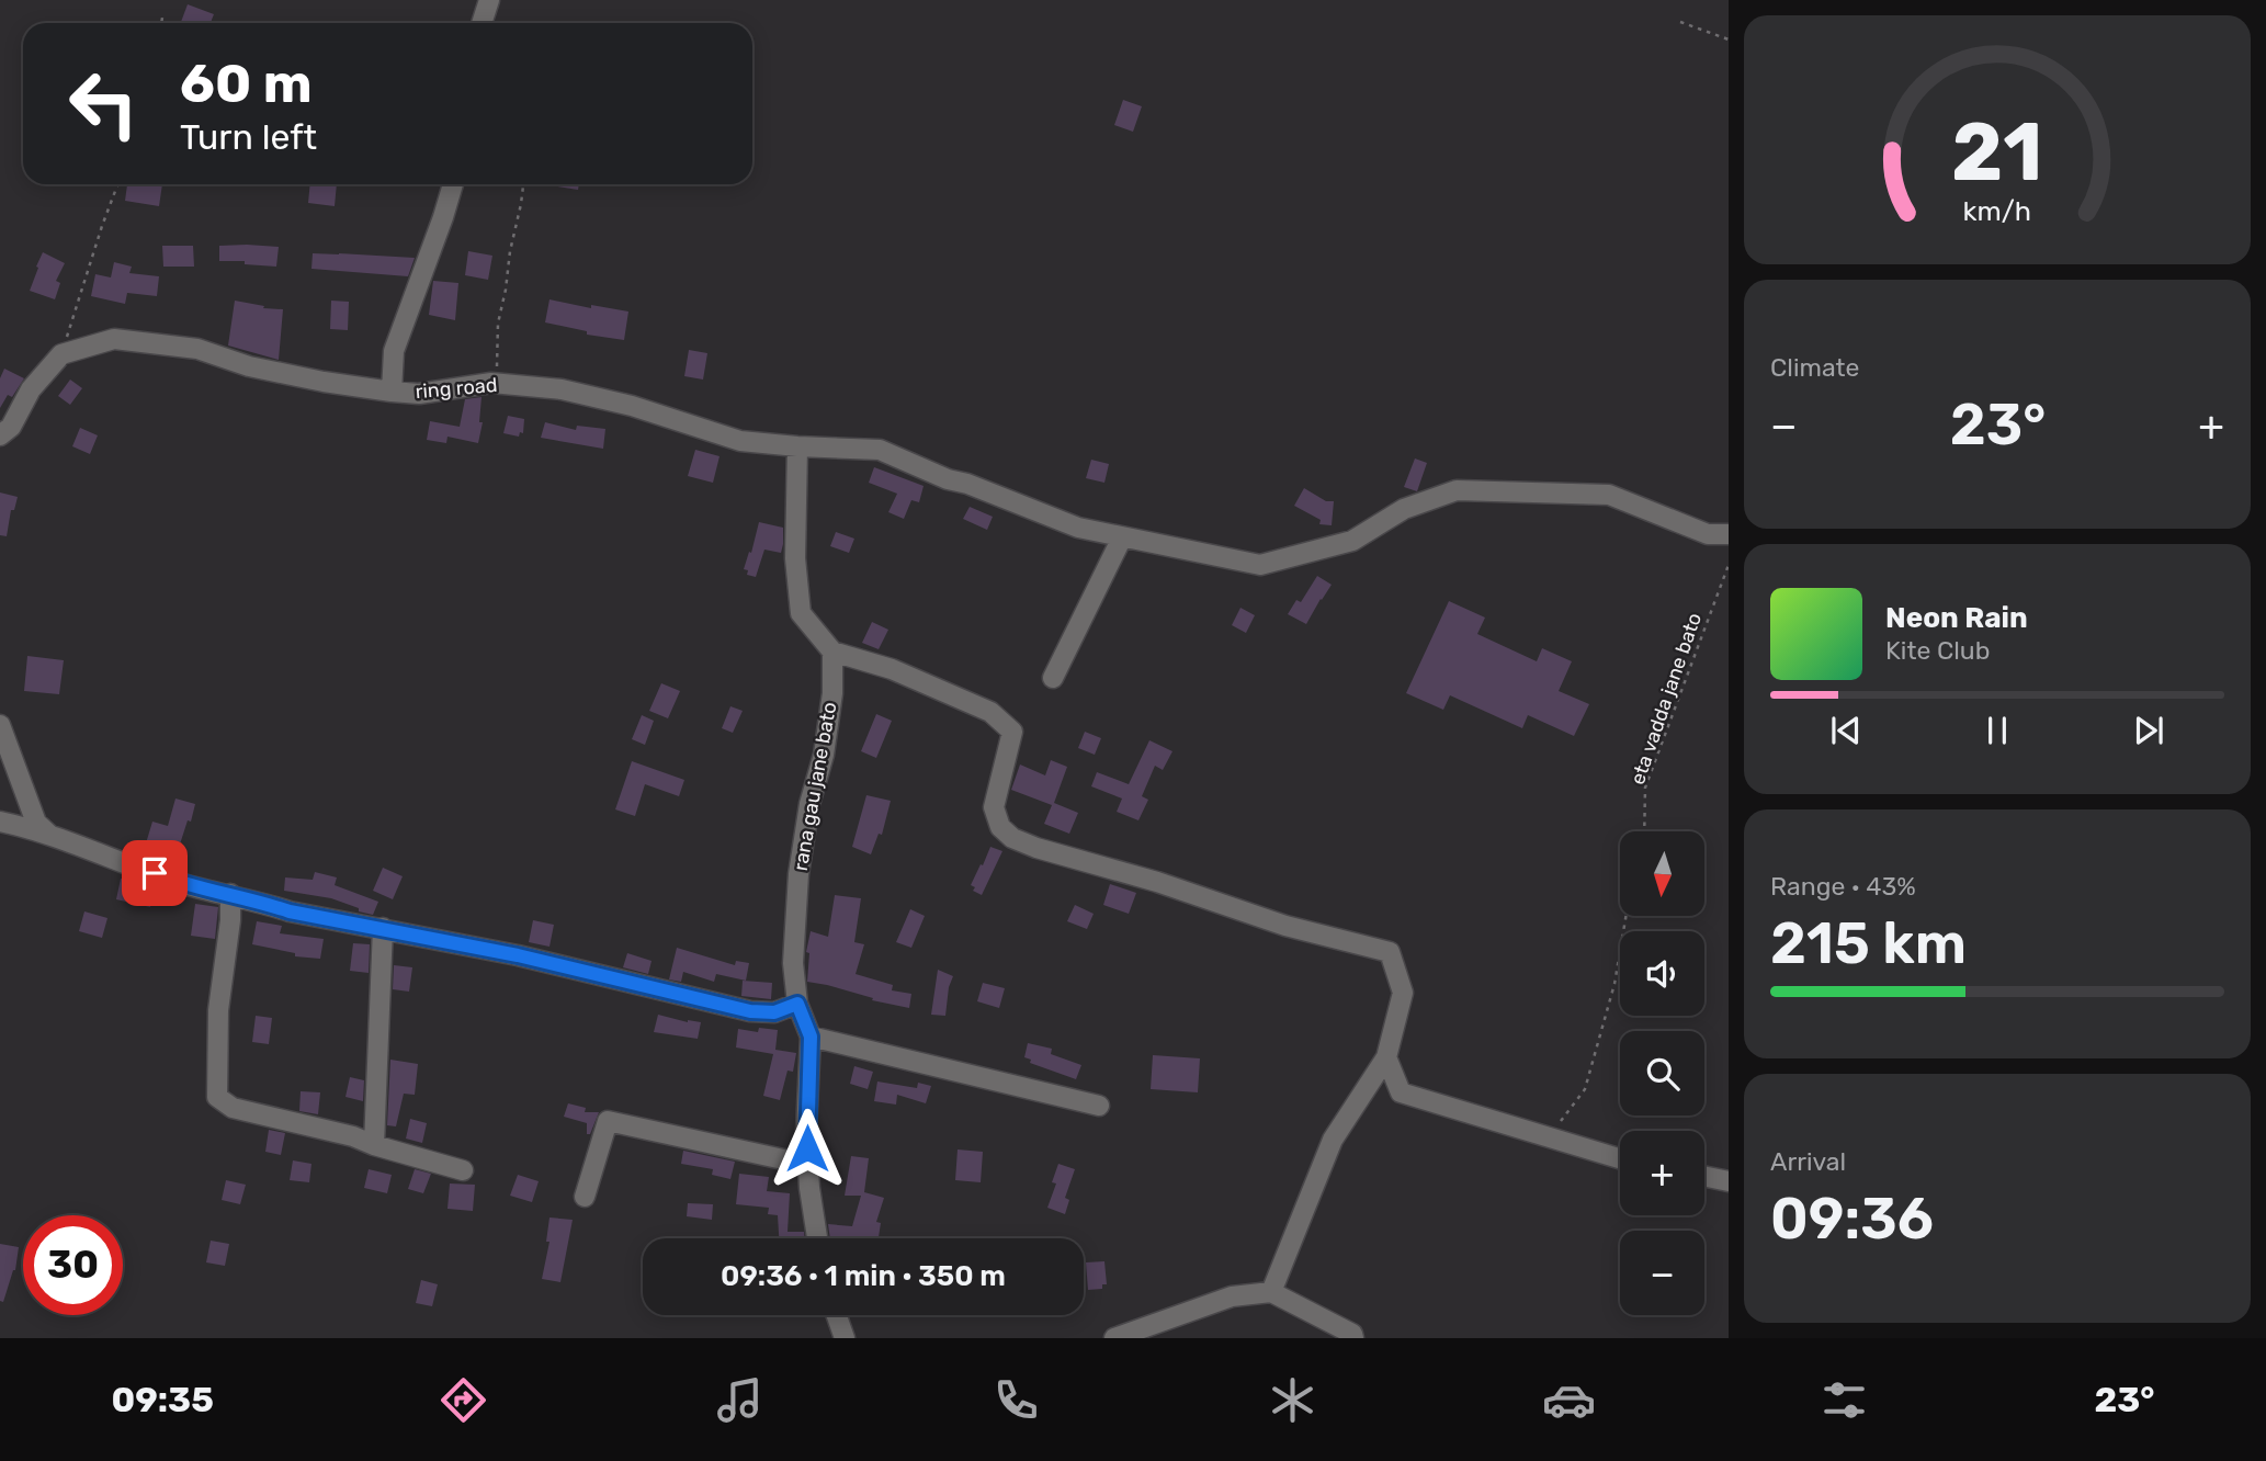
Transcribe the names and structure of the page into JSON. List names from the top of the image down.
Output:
{
  "streets": {
    "street": ["ring road", "rana gau jane bato"],
    "path": ["eta vadda jane bato"]
  },
  "north": "bottom",
  "page": {
    "turn": ["60 m", "Turn left"],
    "tile": [
      "Climate",
      ["Range · 43%", "215 km"],
      ["Arrival", "09:36"]
    ],
    "heat": ["−", "23°", "+"],
    "song": ["Neon Rain", "Kite Club"],
    "map_buttons": ["+", "−"],
    "limit": "30",
    "trip": "09:36 · 1 min · 350 m",
    "tabs": ["09:35", "23°"],
    "gauge": ["21", "km/h"]
  }
}
